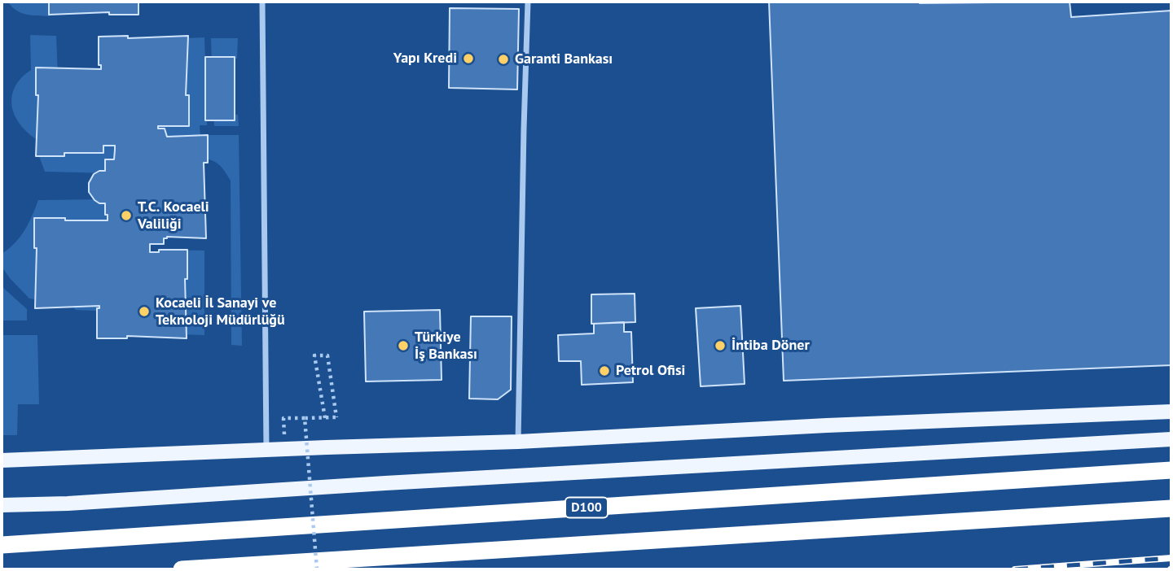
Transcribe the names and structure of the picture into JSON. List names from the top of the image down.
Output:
{
  "streets": {
    "highway": ["D100"]
  },
  "places": [
    "Yapı Kredi",
    "Garanti Bankası",
    "T.C. Kocaeli Valiliği",
    "Kocaeli İl Sanayi ve Teknoloji Müdürlüğü",
    "Türkiye İş Bankası",
    "İntiba Döner",
    "Petrol Ofisi"
  ]
}
